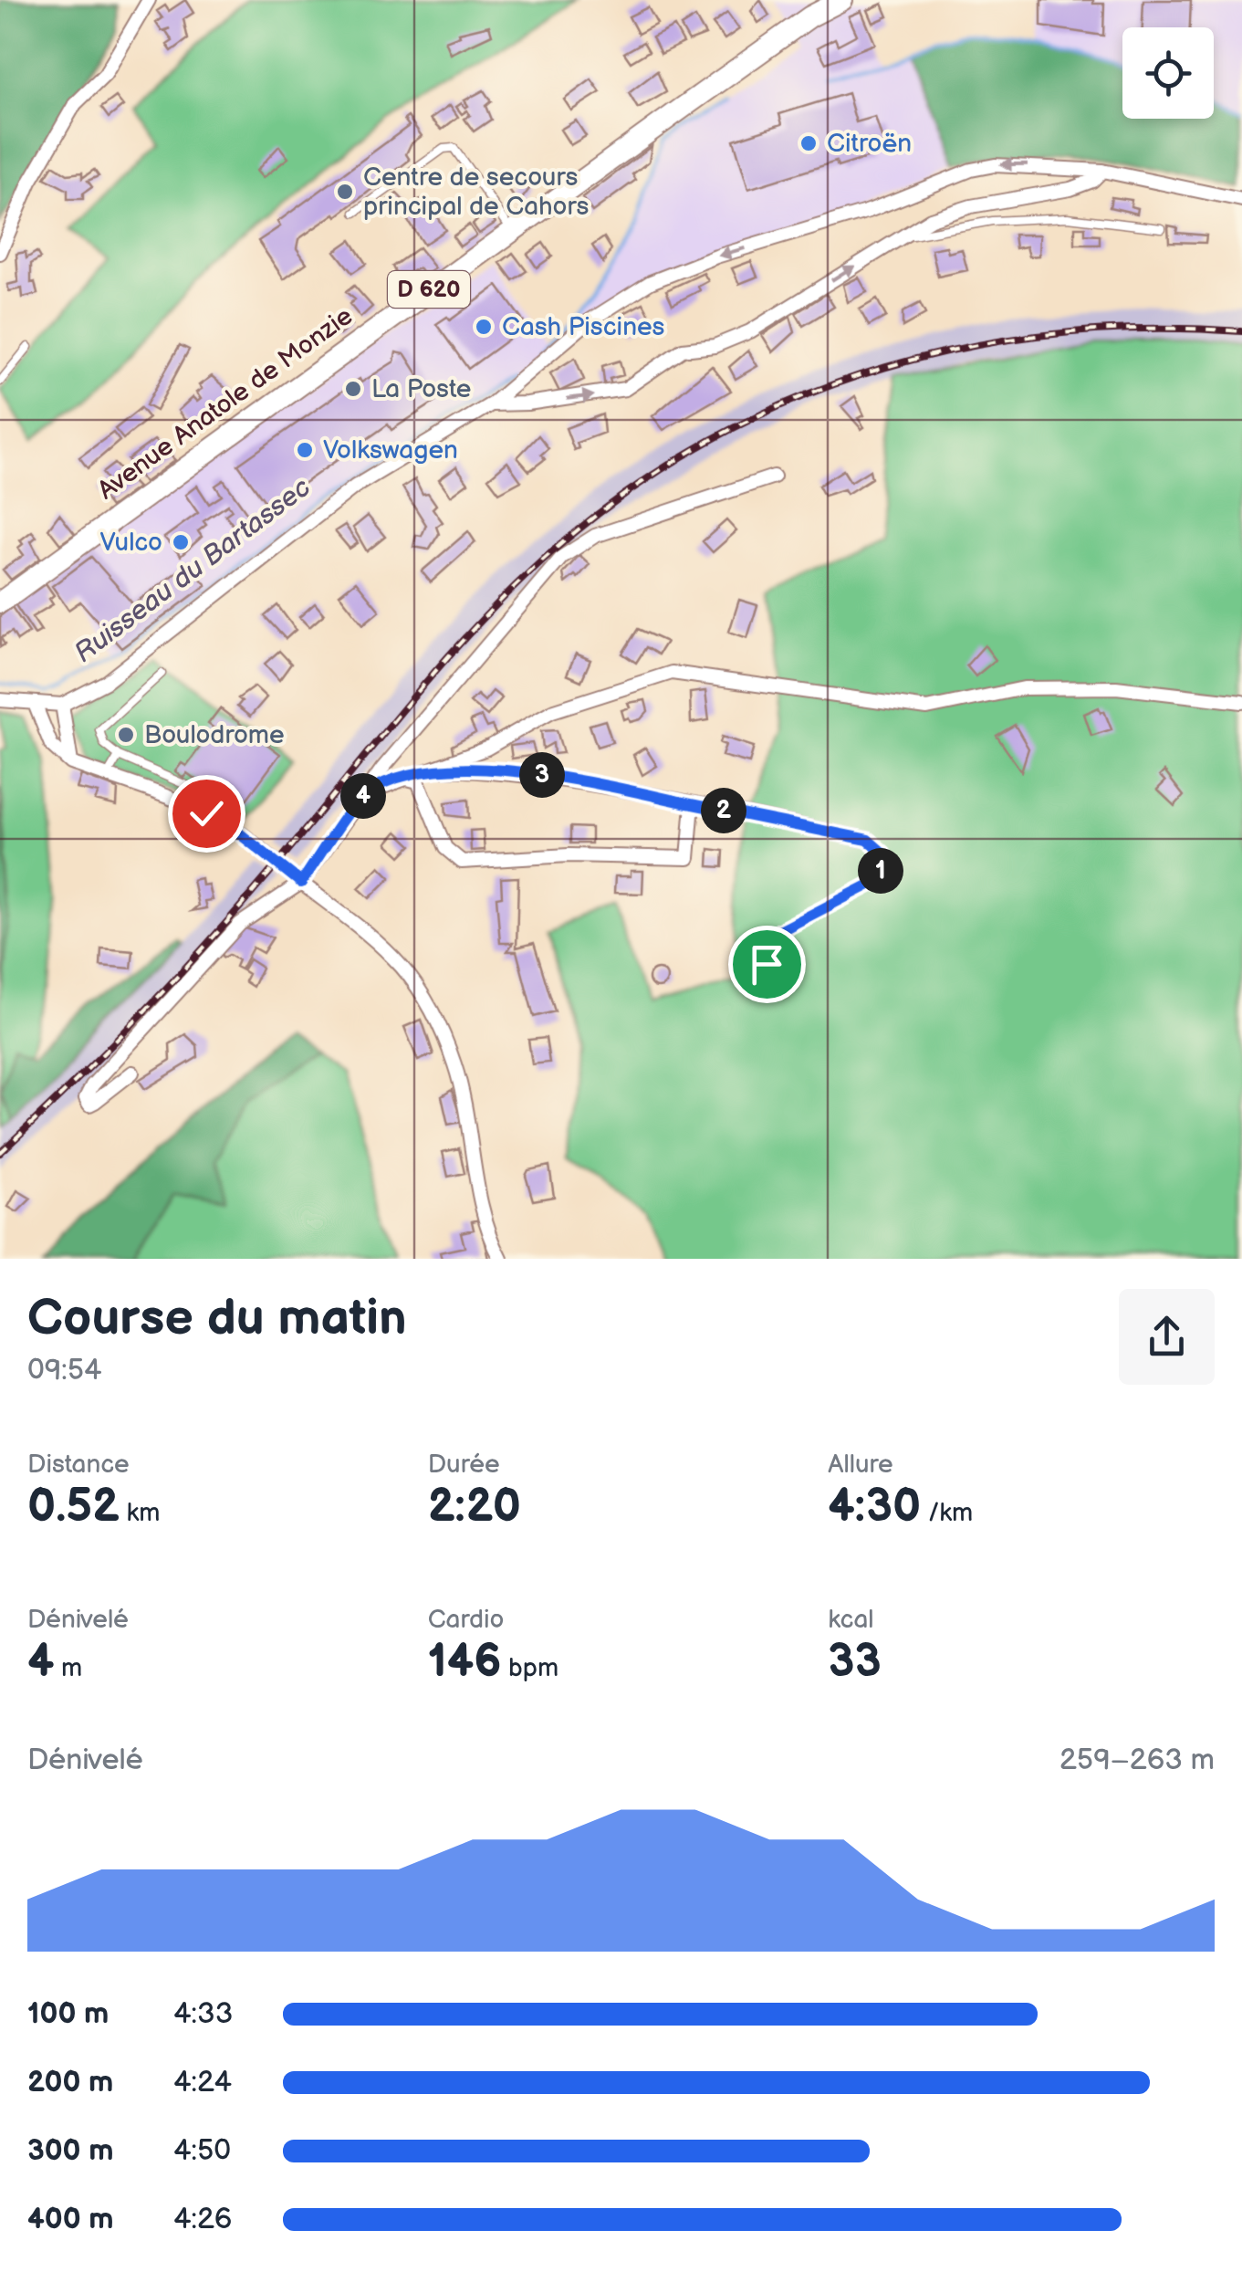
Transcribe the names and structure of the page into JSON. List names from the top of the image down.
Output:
{
  "streets": {
    "main road": ["D 620", "Avenue Anatole de Monzie"]
  },
  "water": ["Ruisseau du Bartassec"],
  "places": [
    "Citroën",
    "Centre de secours principal de Cahors",
    "Cash Piscines",
    "La Poste",
    "Volkswagen",
    "Vulco",
    "Boulodrome"
  ],
  "page": {
    "pins": [
      "3",
      "4",
      "2",
      "1"
    ],
    "heading": ["Course du matin", "09:54"],
    "stats": [
      ["Distance", "0.52 km"],
      ["Durée", "2:20"],
      ["Allure", "4:30 /km"],
      ["Dénivelé", "4 m"],
      ["Cardio", "146 bpm"],
      ["kcal", "33"]
    ],
    "chart": ["Dénivelé", "259–263 m"],
    "list": [
      {
        "name": "100 m",
        "note": "4:33"
      },
      {
        "name": "200 m",
        "note": "4:24"
      },
      {
        "name": "300 m",
        "note": "4:50"
      },
      {
        "name": "400 m",
        "note": "4:26"
      }
    ]
  }
}
